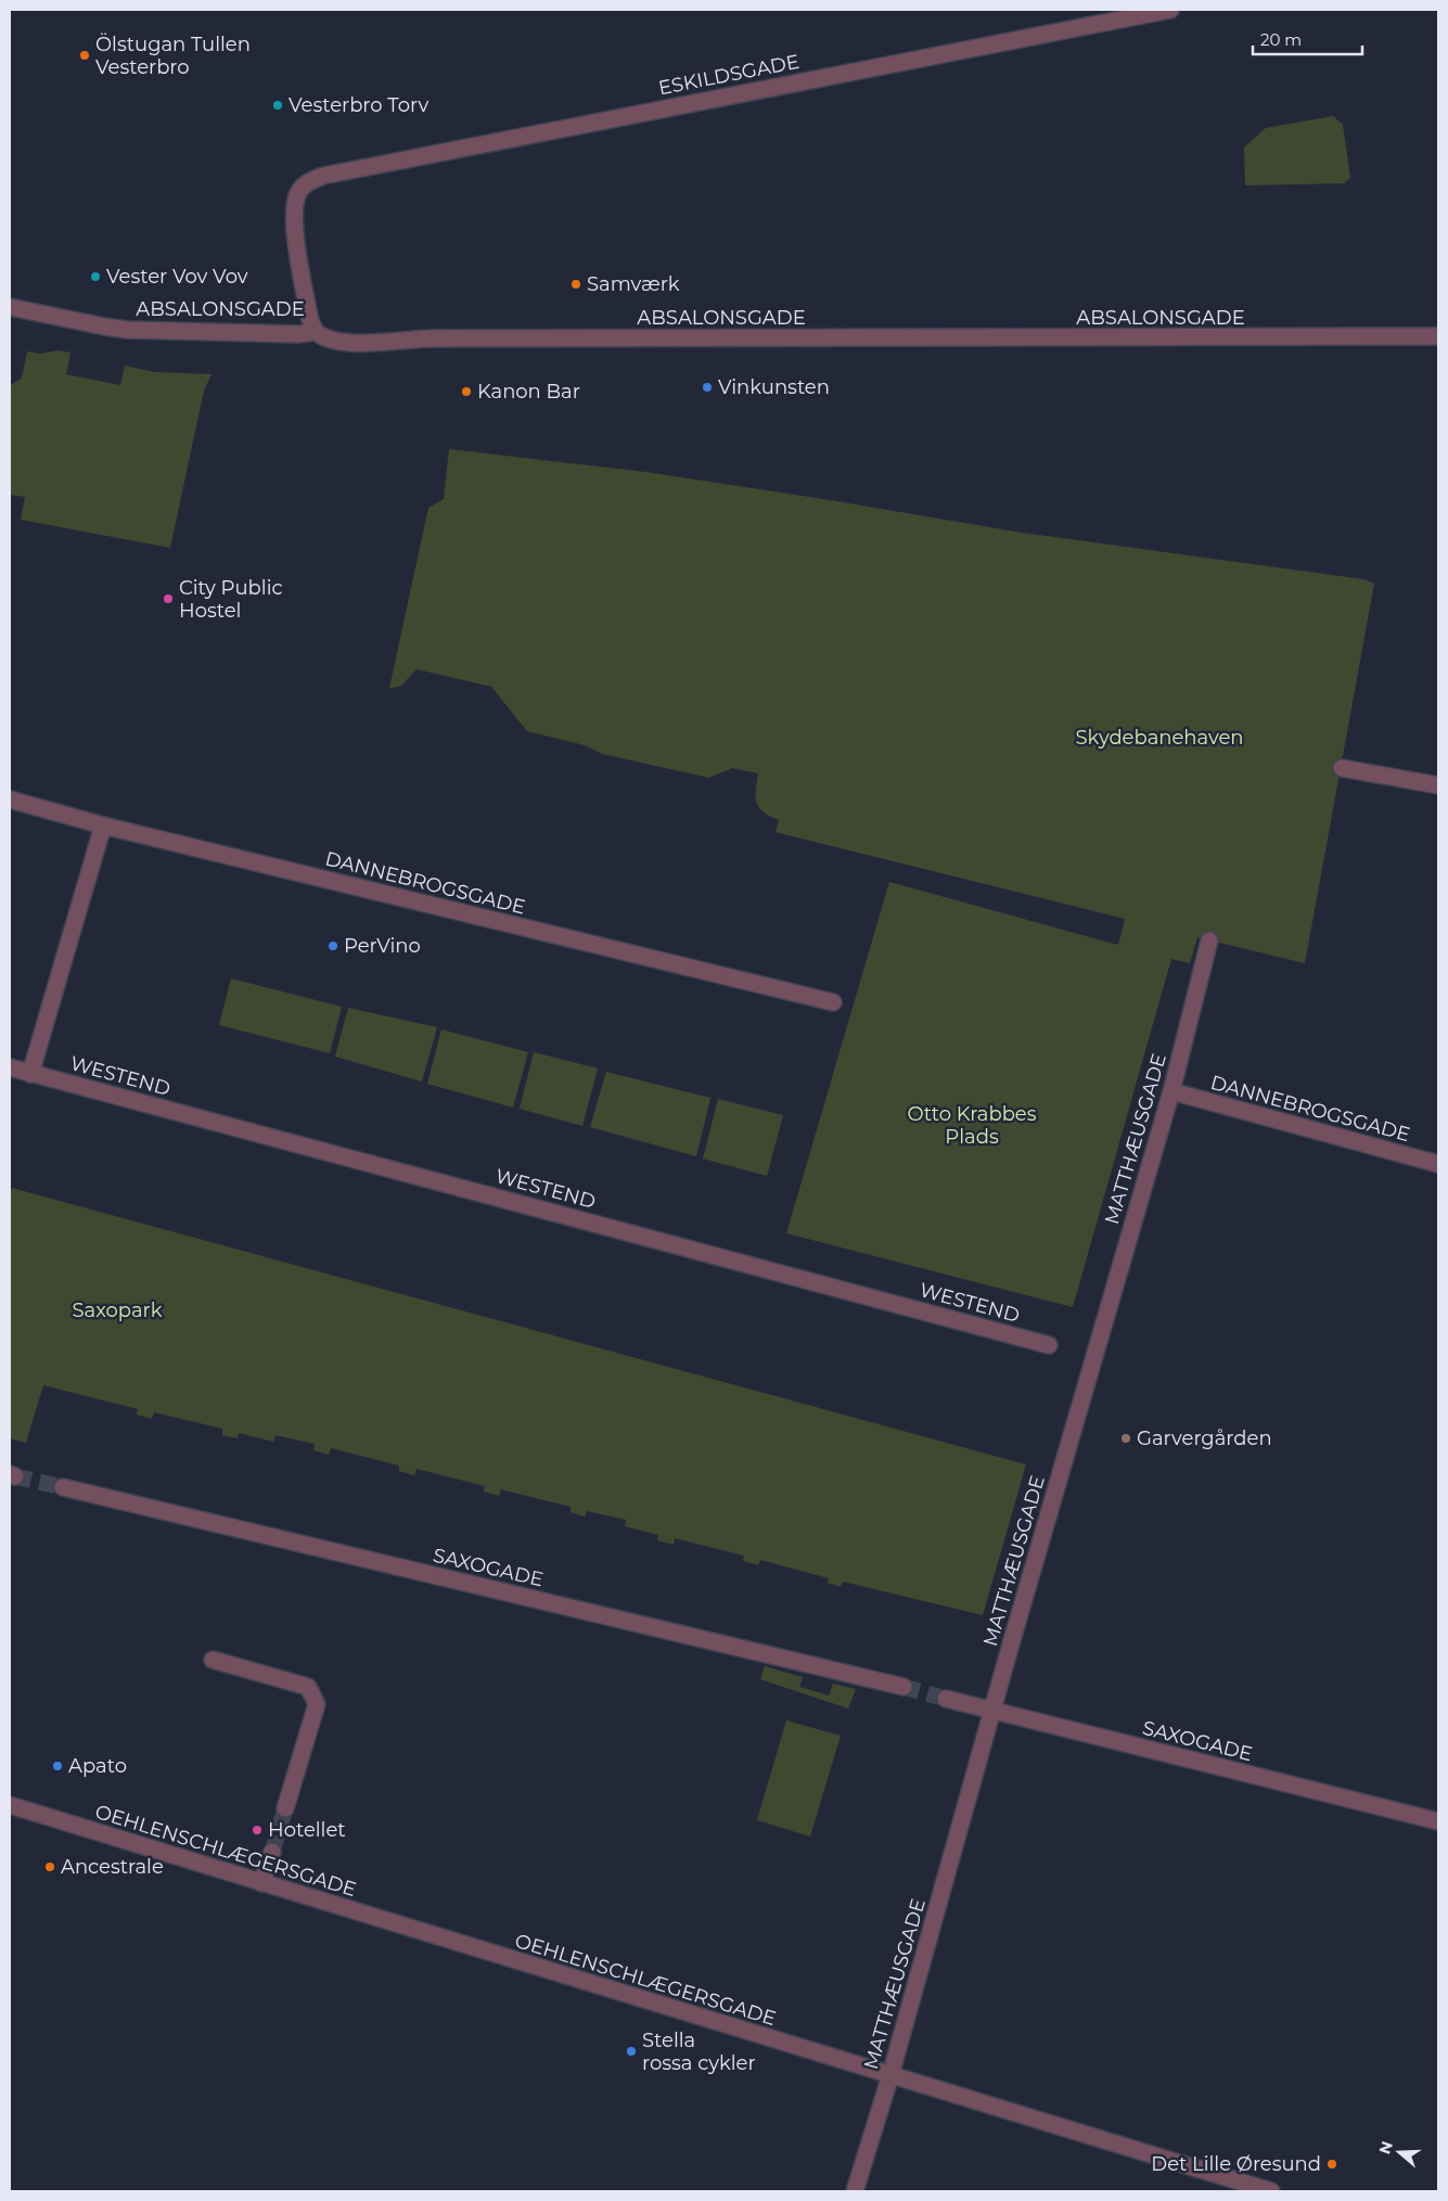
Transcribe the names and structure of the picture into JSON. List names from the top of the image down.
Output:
{
  "streets": {
    "street": [
      "ESKILDSGADE",
      "ABSALONSGADE",
      "DANNEBROGSGADE",
      "WESTEND",
      "MATTHÆUSGADE",
      "SAXOGADE",
      "OEHLENSCHLÆGERSGADE"
    ]
  },
  "crossings": [
    ["ESKILDSGADE", "ABSALONSGADE"],
    ["DANNEBROGSGADE", "MATTHÆUSGADE"],
    ["MATTHÆUSGADE", "SAXOGADE"],
    ["MATTHÆUSGADE", "OEHLENSCHLÆGERSGADE"]
  ],
  "parks": ["Skydebanehaven", "Otto Krabbes Plads", "Saxopark"],
  "places": [
    "Ölstugan Tullen Vesterbro",
    "Vesterbro Torv",
    "Vester Vov Vov",
    "Samværk",
    "Vinkunsten",
    "Kanon Bar",
    "City Public Hostel",
    "PerVino",
    "Garvergården",
    "Apato",
    "Hotellet",
    "Ancestrale",
    "Stella rossa cykler",
    "Det Lille Øresund"
  ],
  "scale_bar": "20 m",
  "north": "left"
}
